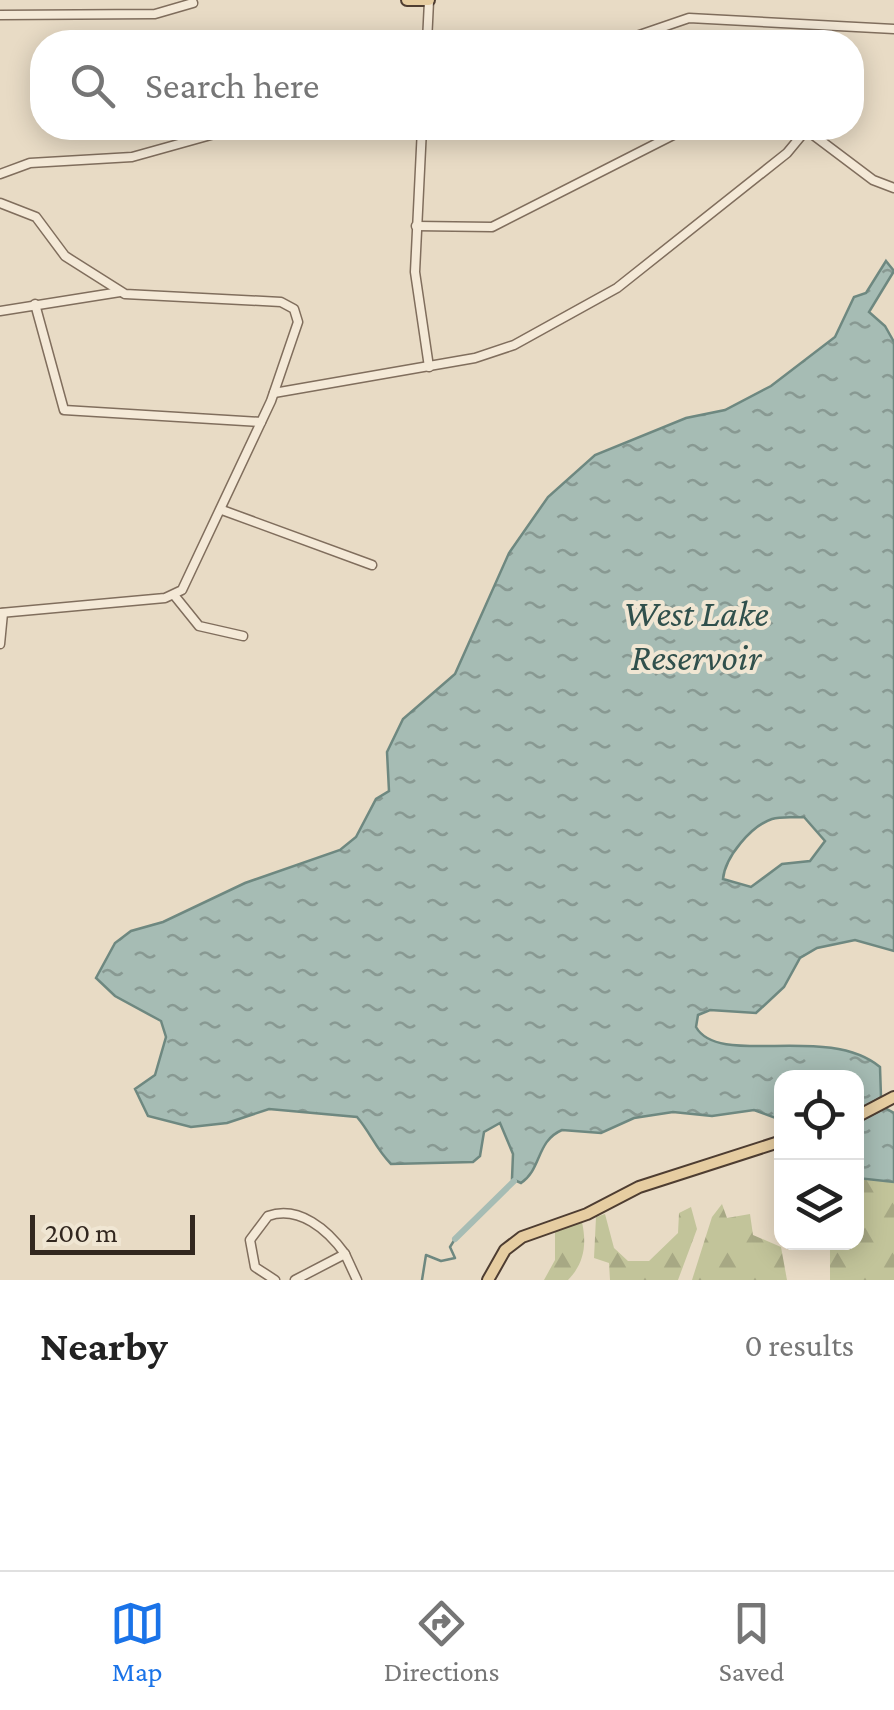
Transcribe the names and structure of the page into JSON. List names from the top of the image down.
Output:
{
  "water": ["West Lake Reservoir"],
  "scale_bar": "200 m",
  "page": {
    "search": "Search here",
    "scale": "200 m",
    "heading": ["Nearby", "0 results"],
    "nav": ["Map", "Directions", "Saved"]
  }
}
